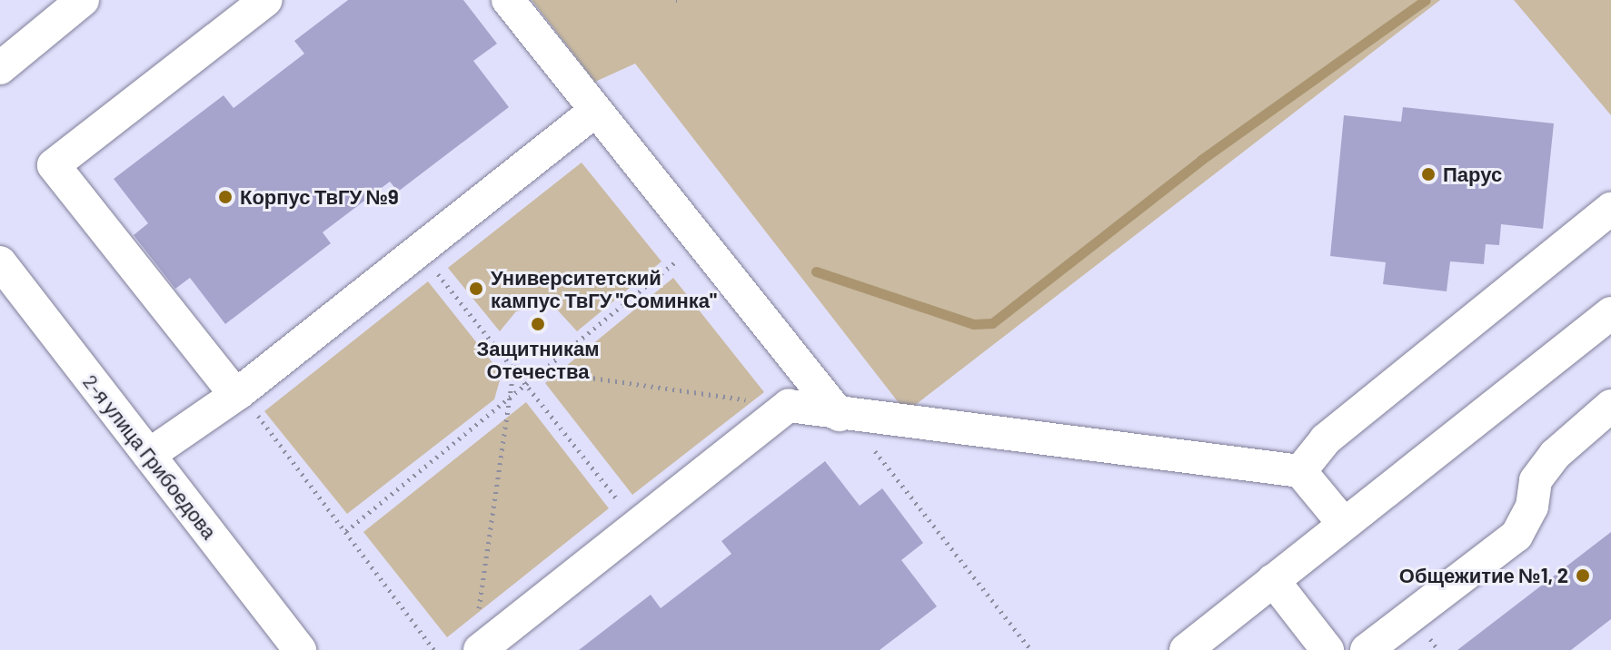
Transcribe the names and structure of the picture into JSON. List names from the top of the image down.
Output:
{
  "streets": {
    "street": ["2-я улица Грибоедова"]
  },
  "places": [
    "Парус",
    "Корпус ТвГУ №9",
    "Университетский кампус ТвГУ \"Соминка\"",
    "Защитникам Отечества",
    "Общежитие №1, 2"
  ]
}
